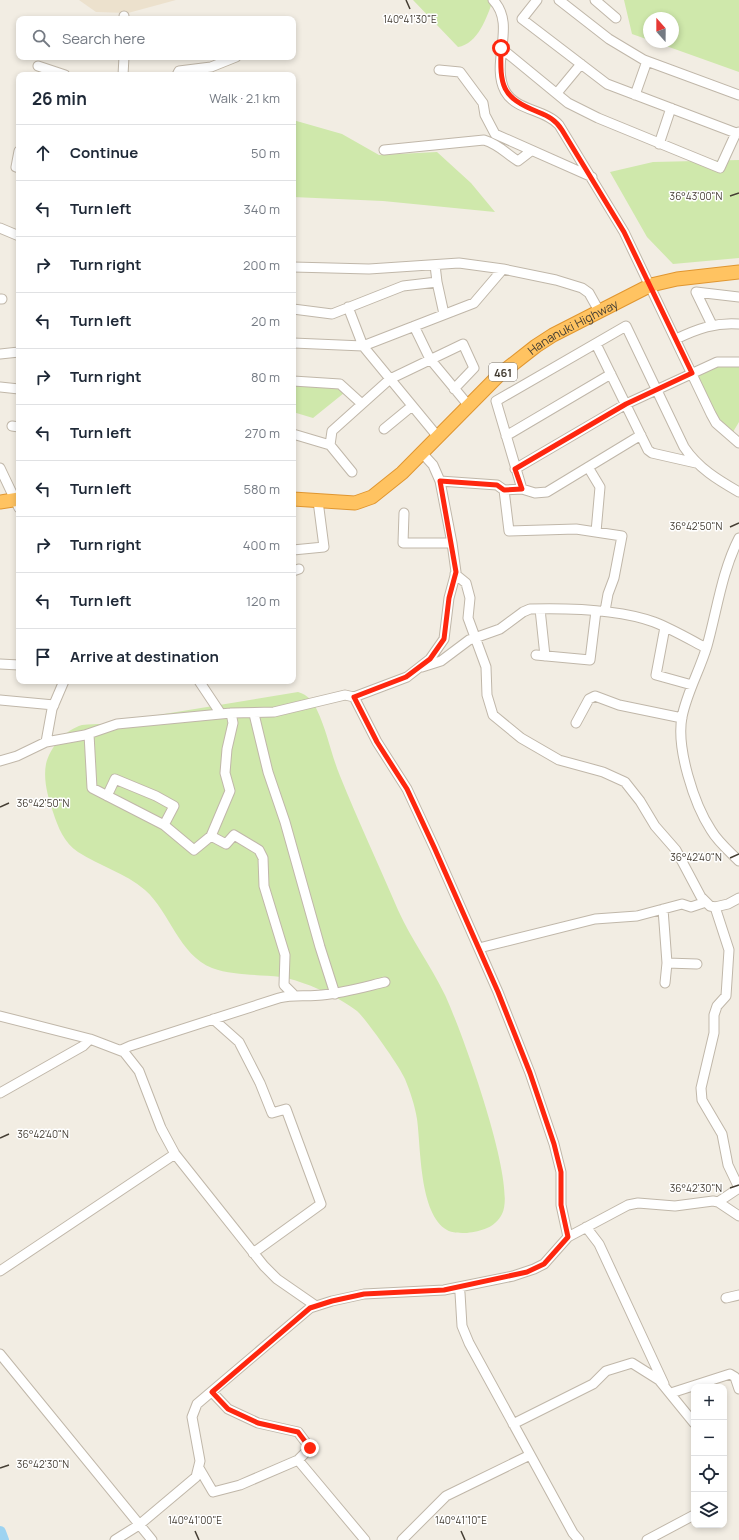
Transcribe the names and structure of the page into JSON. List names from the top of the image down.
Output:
{
  "streets": {
    "highway": ["Hananuki Highway", "461"]
  },
  "north": "top",
  "page": {
    "search": "Search here",
    "heading": ["26 min", "Walk · 2.1 km"],
    "list": [
      ["Continue", "50 m"],
      ["Turn left", "340 m"],
      ["Turn right", "200 m"],
      ["Turn left", "20 m"],
      ["Turn right", "80 m"],
      ["Turn left", "270 m"],
      ["Turn left", "580 m"],
      ["Turn right", "400 m"],
      ["Turn left", "120 m"],
      "Arrive at destination"
    ],
    "map_buttons": ["+", "−"]
  },
  "coordinates": [
    "140°41'30\"E",
    "36°43'00\"N",
    "36°42'50\"N",
    "36°42'40\"N",
    "36°42'30\"N",
    "140°41'00\"E",
    "140°41'10\"E"
  ]
}
